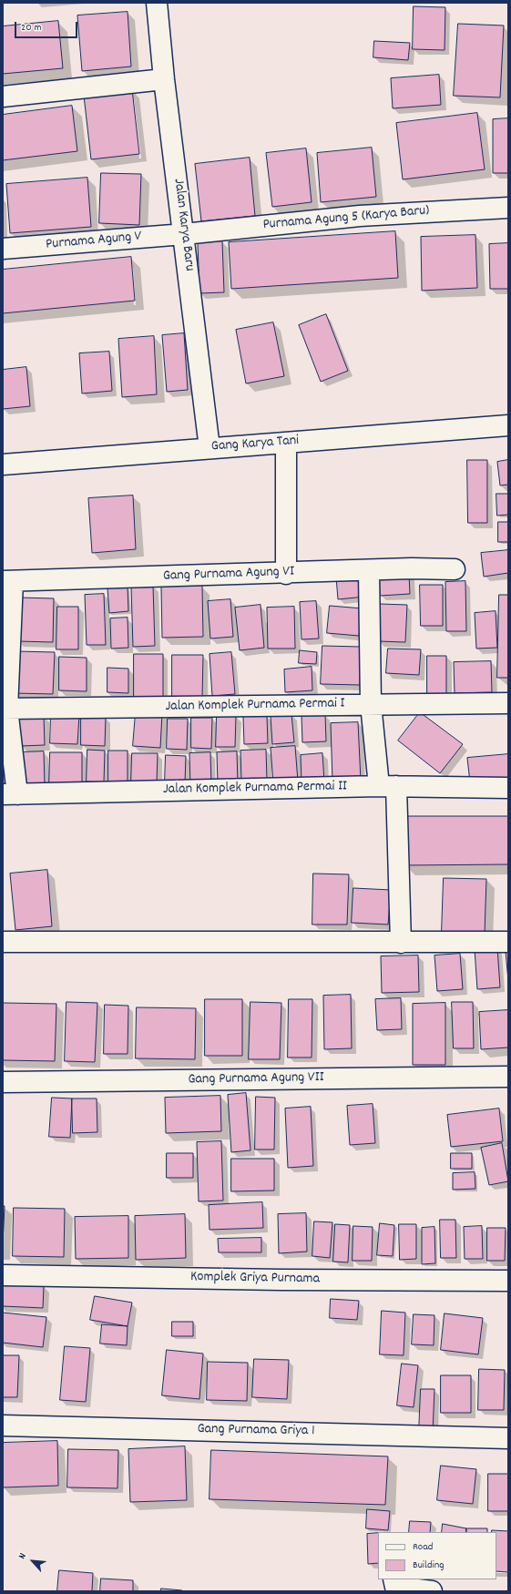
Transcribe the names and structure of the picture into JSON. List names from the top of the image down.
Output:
{
  "streets": {
    "street": [
      "Purnama Agung 5 (Karya Baru)",
      "Jalan Karya Baru",
      "Purnama Agung V",
      "Gang Karya Tani",
      "Gang Purnama Agung VI",
      "Jalan Komplek Purnama Permai I",
      "Jalan Komplek Purnama Permai II",
      "Gang Purnama Agung VII",
      "Komplek Griya Purnama",
      "Gang Purnama Griya 1"
    ]
  },
  "crossings": [
    ["Purnama Agung 5 (Karya Baru)", "Jalan Karya Baru"],
    ["Purnama Agung 5 (Karya Baru)", "Purnama Agung V"],
    ["Jalan Karya Baru", "Purnama Agung V"],
    ["Jalan Karya Baru", "Gang Karya Tani"]
  ],
  "legend": ["Road", "Building"],
  "scale_bar": "20 m",
  "north": "top left"
}
